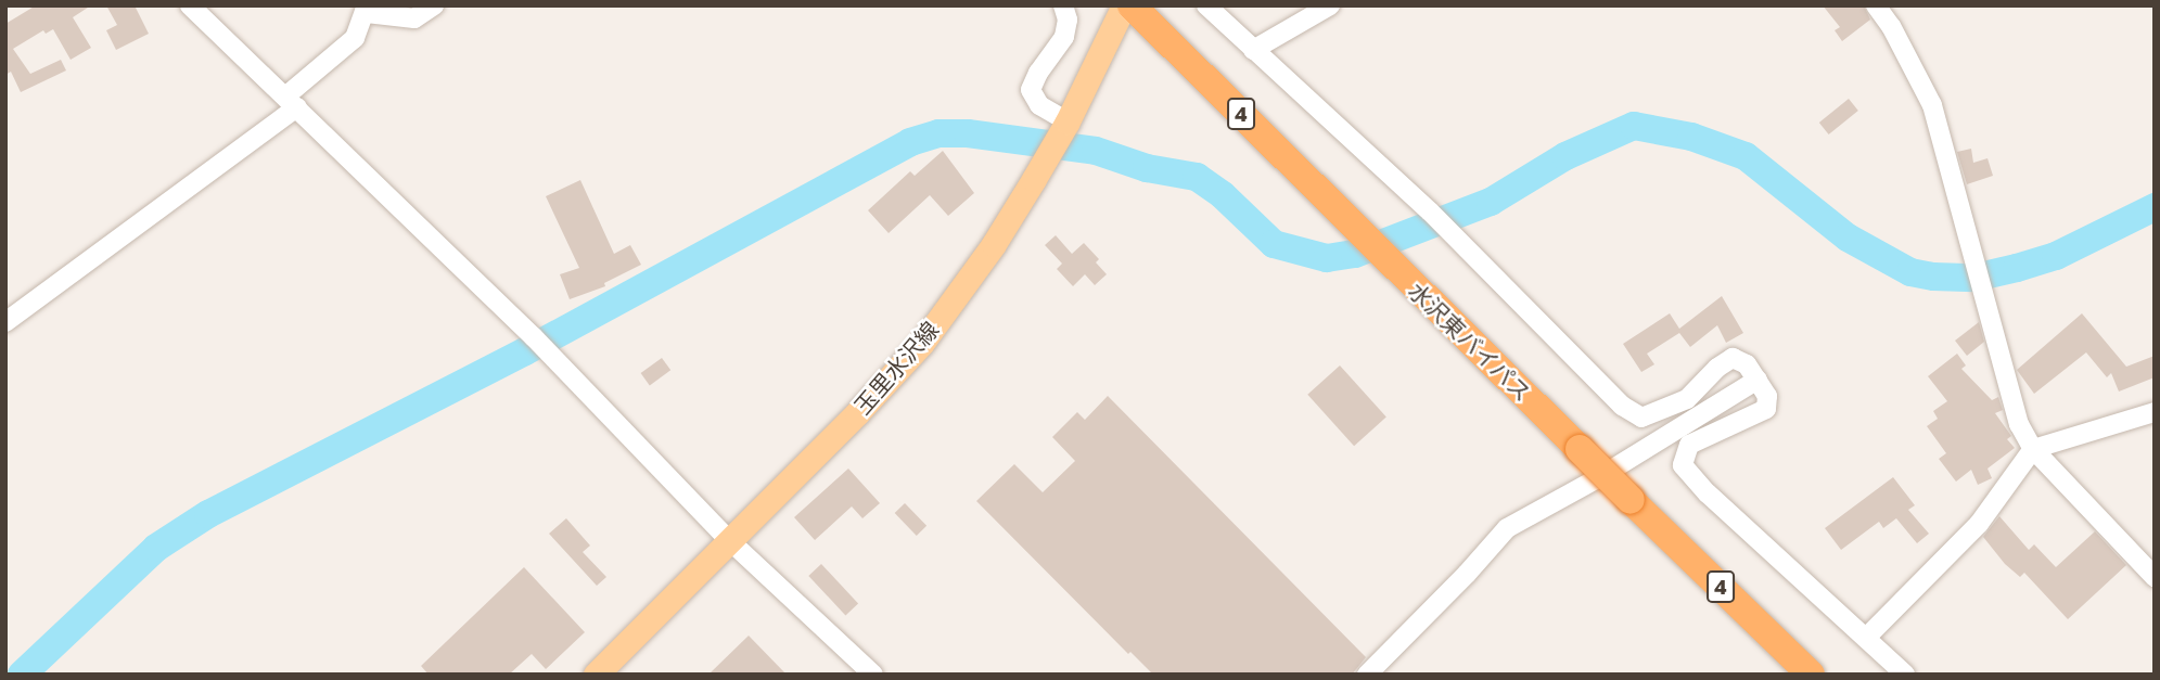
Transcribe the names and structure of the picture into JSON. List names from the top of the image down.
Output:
{
  "streets": {
    "highway": ["4", "水沢東バイパス"],
    "main road": ["玉里水沢線"]
  }
}
